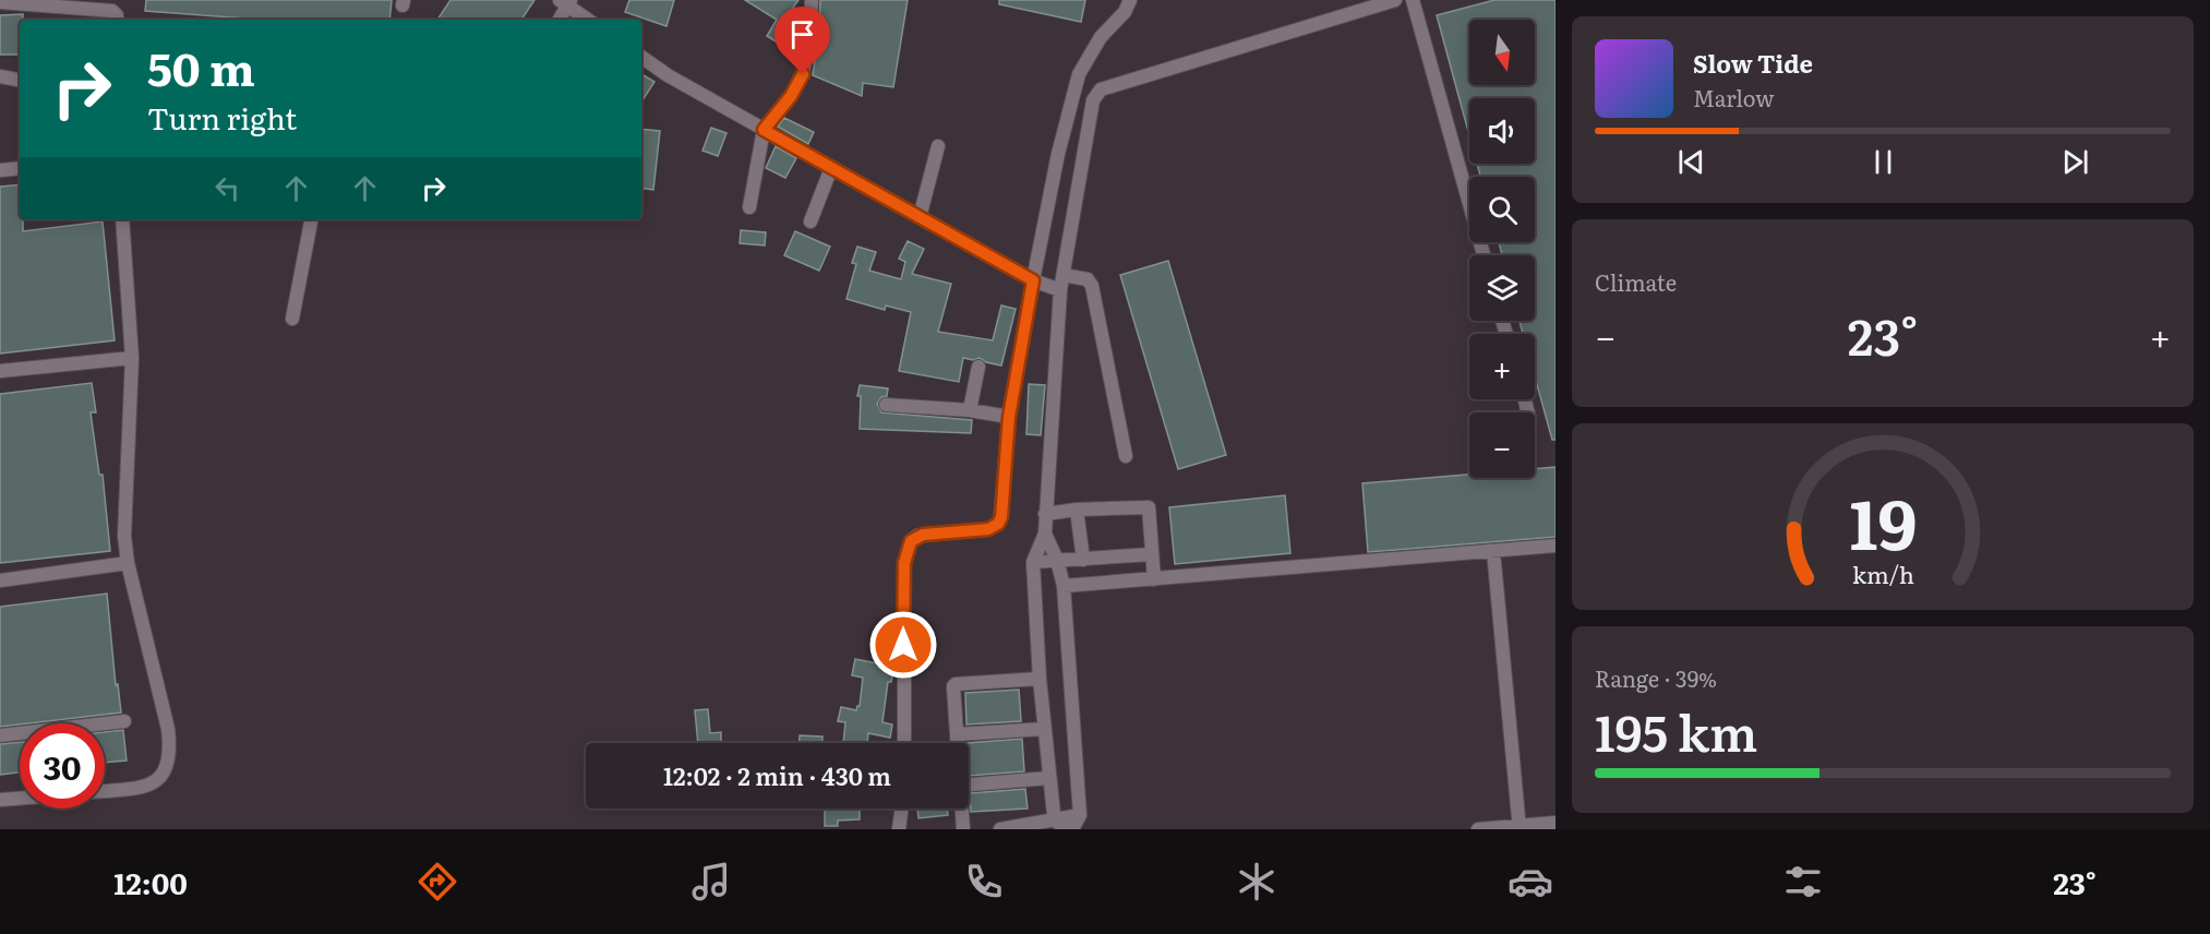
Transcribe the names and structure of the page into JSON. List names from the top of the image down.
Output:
{
  "north": "bottom",
  "page": {
    "map_buttons": ["+", "−"],
    "turn": ["50 m", "Turn right"],
    "song": ["Slow Tide", "Marlow"],
    "tile": [
      "Climate",
      ["Range · 39%", "195 km"]
    ],
    "heat": ["−", "23°", "+"],
    "limit": "30",
    "trip": "12:02 · 2 min · 430 m",
    "tabs": ["12:00", "23°"],
    "gauge": ["19", "km/h"]
  }
}
